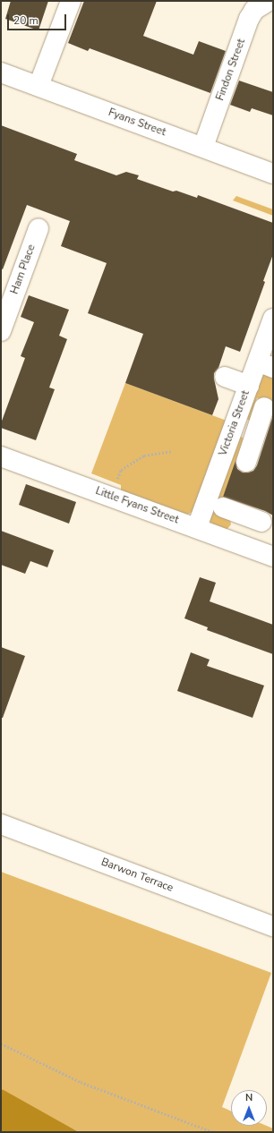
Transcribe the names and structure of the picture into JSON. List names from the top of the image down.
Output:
{
  "streets": {
    "street": [
      "Findon Street",
      "Fyans Street",
      "Ham Place",
      "Victoria Street",
      "Little Fyans Street",
      "Barwon Terrace"
    ]
  },
  "crossings": [
    ["Findon Street", "Fyans Street"],
    ["Victoria Street", "Little Fyans Street"]
  ],
  "scale_bar": "20 m",
  "north": "top"
}
